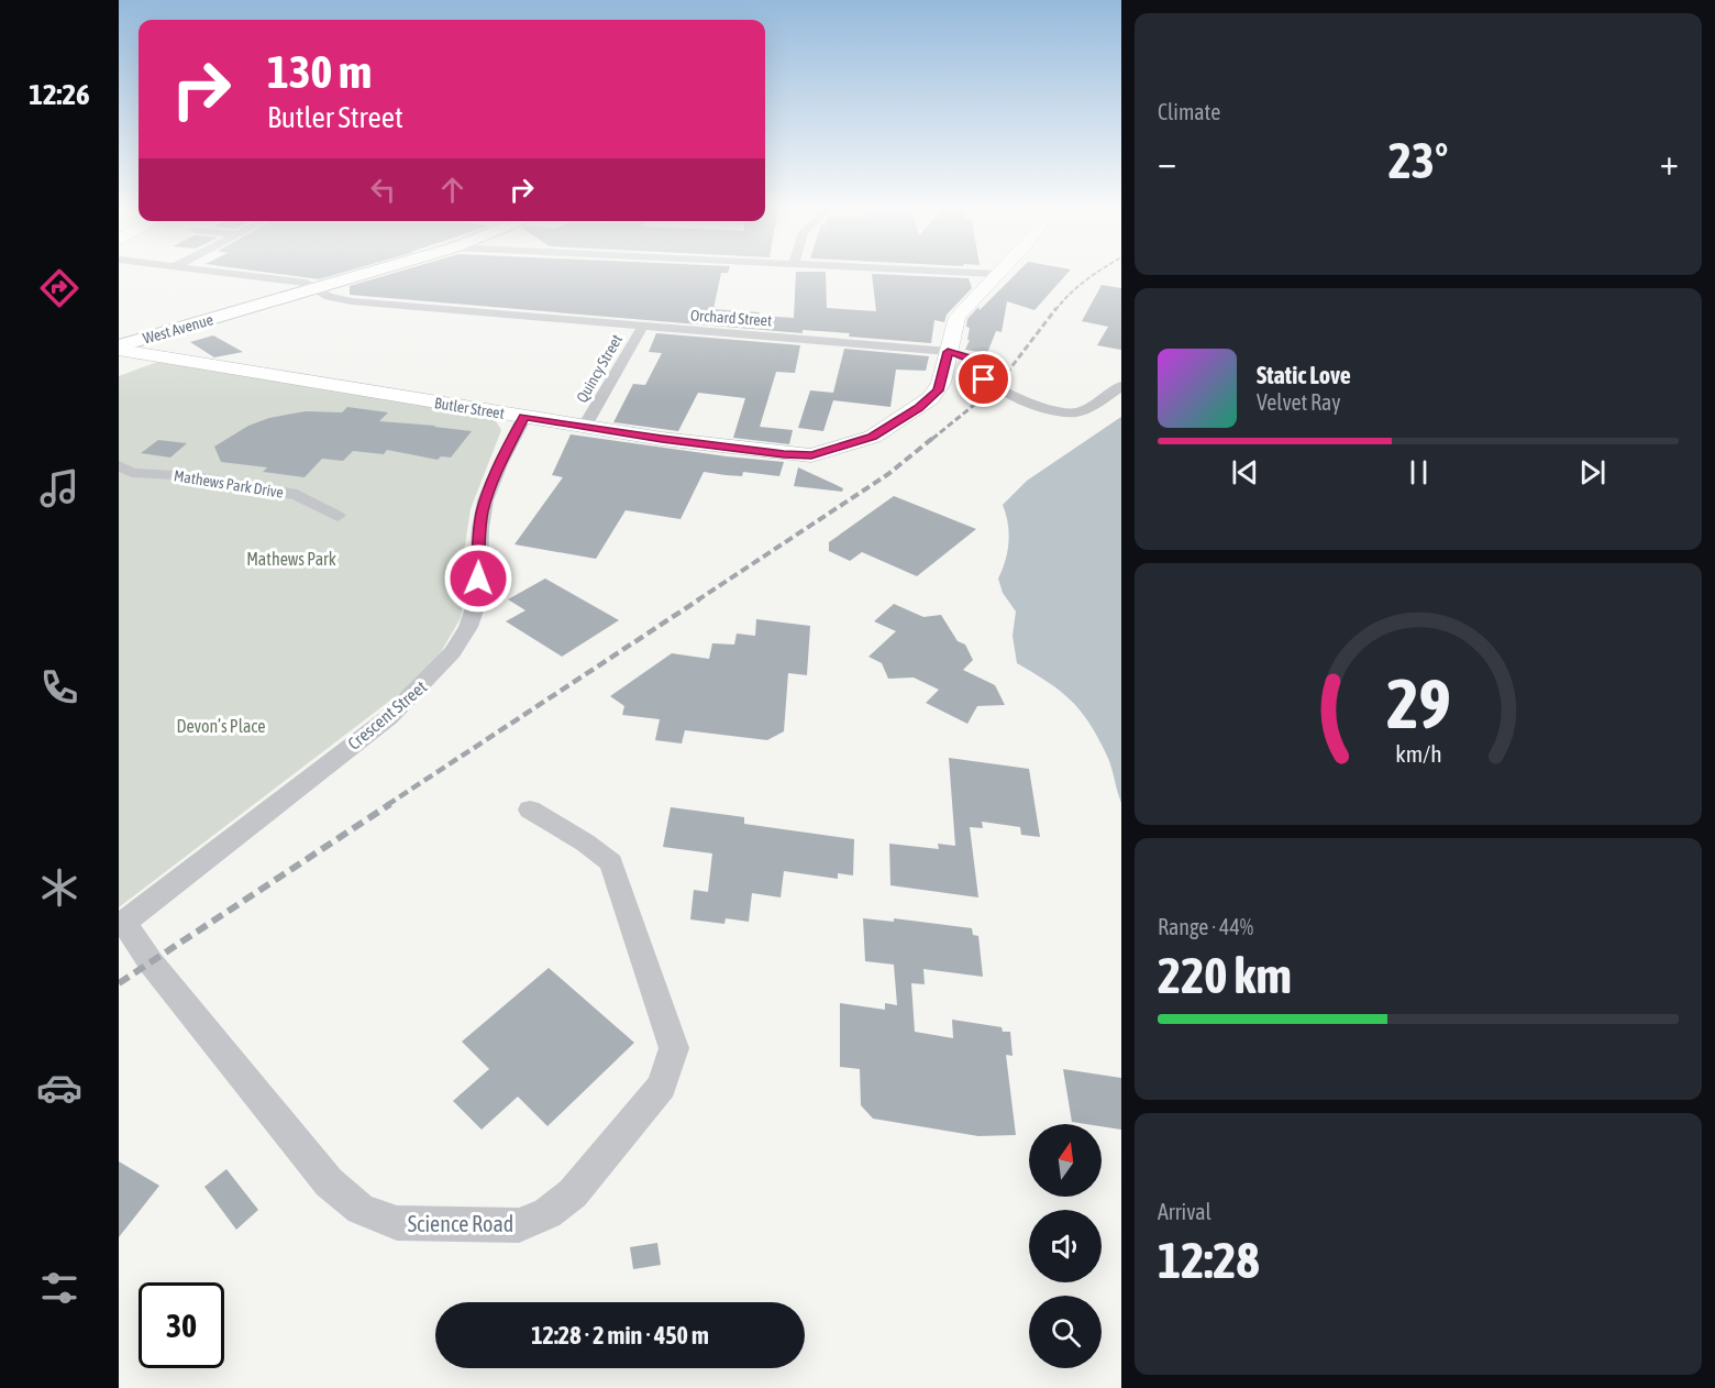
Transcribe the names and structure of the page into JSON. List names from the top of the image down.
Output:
{
  "streets": {
    "main road": ["West Avenue", "Butler Street"],
    "street": [
      "Orchard Street",
      "Quincy Street",
      "Mathews Park Drive",
      "Crescent Street",
      "Science Road"
    ]
  },
  "crossings": [
    ["Orchard Street", "West Avenue"],
    ["Orchard Street", "Quincy Street"],
    ["Orchard Street", "Butler Street"],
    ["West Avenue", "Butler Street"],
    ["Quincy Street", "Butler Street"],
    ["Butler Street", "Crescent Street"],
    ["Crescent Street", "Science Road"]
  ],
  "parks": ["Mathews Park", "Devon’s Place"],
  "north": "top",
  "page": {
    "tabs": "12:26",
    "tile": [
      "Climate",
      ["Range · 44%", "220 km"],
      ["Arrival", "12:28"]
    ],
    "turn": ["130 m", "Butler Street"],
    "heat": ["−", "23°", "+"],
    "song": ["Static Love", "Velvet Ray"],
    "limit": "30",
    "trip": "12:28 · 2 min · 450 m",
    "gauge": ["29", "km/h"]
  }
}
